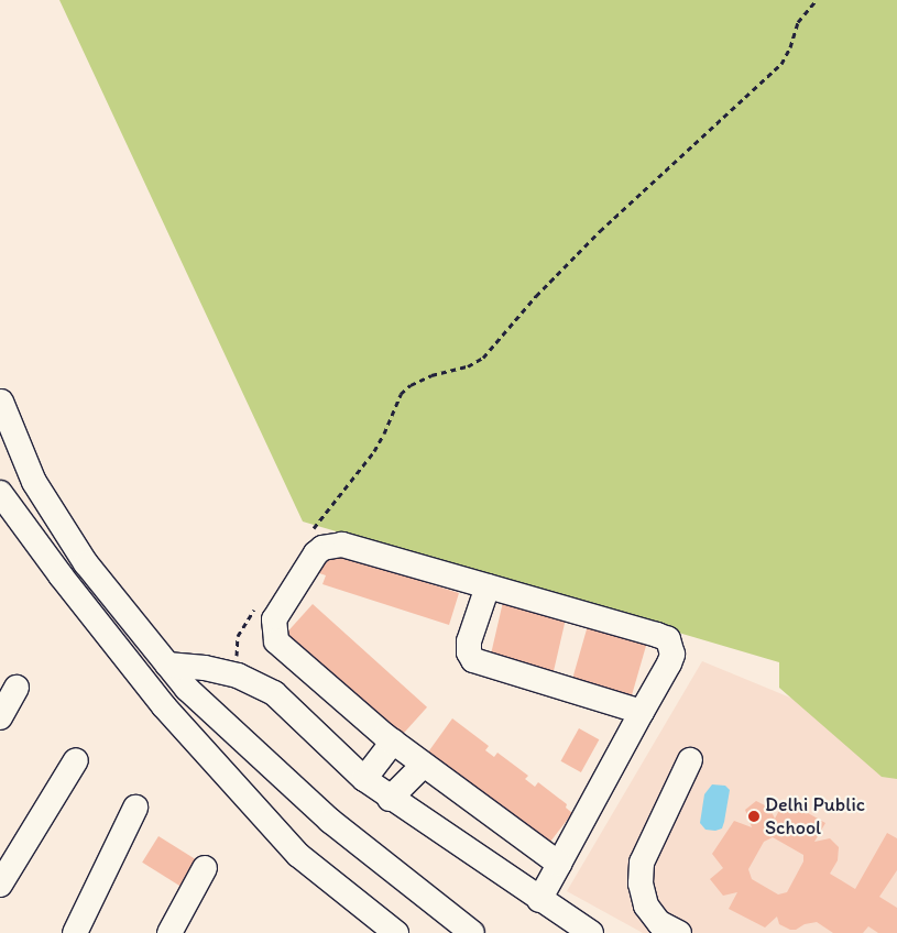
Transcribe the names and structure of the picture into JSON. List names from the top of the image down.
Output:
{
  "places": ["Delhi Public School"]
}
